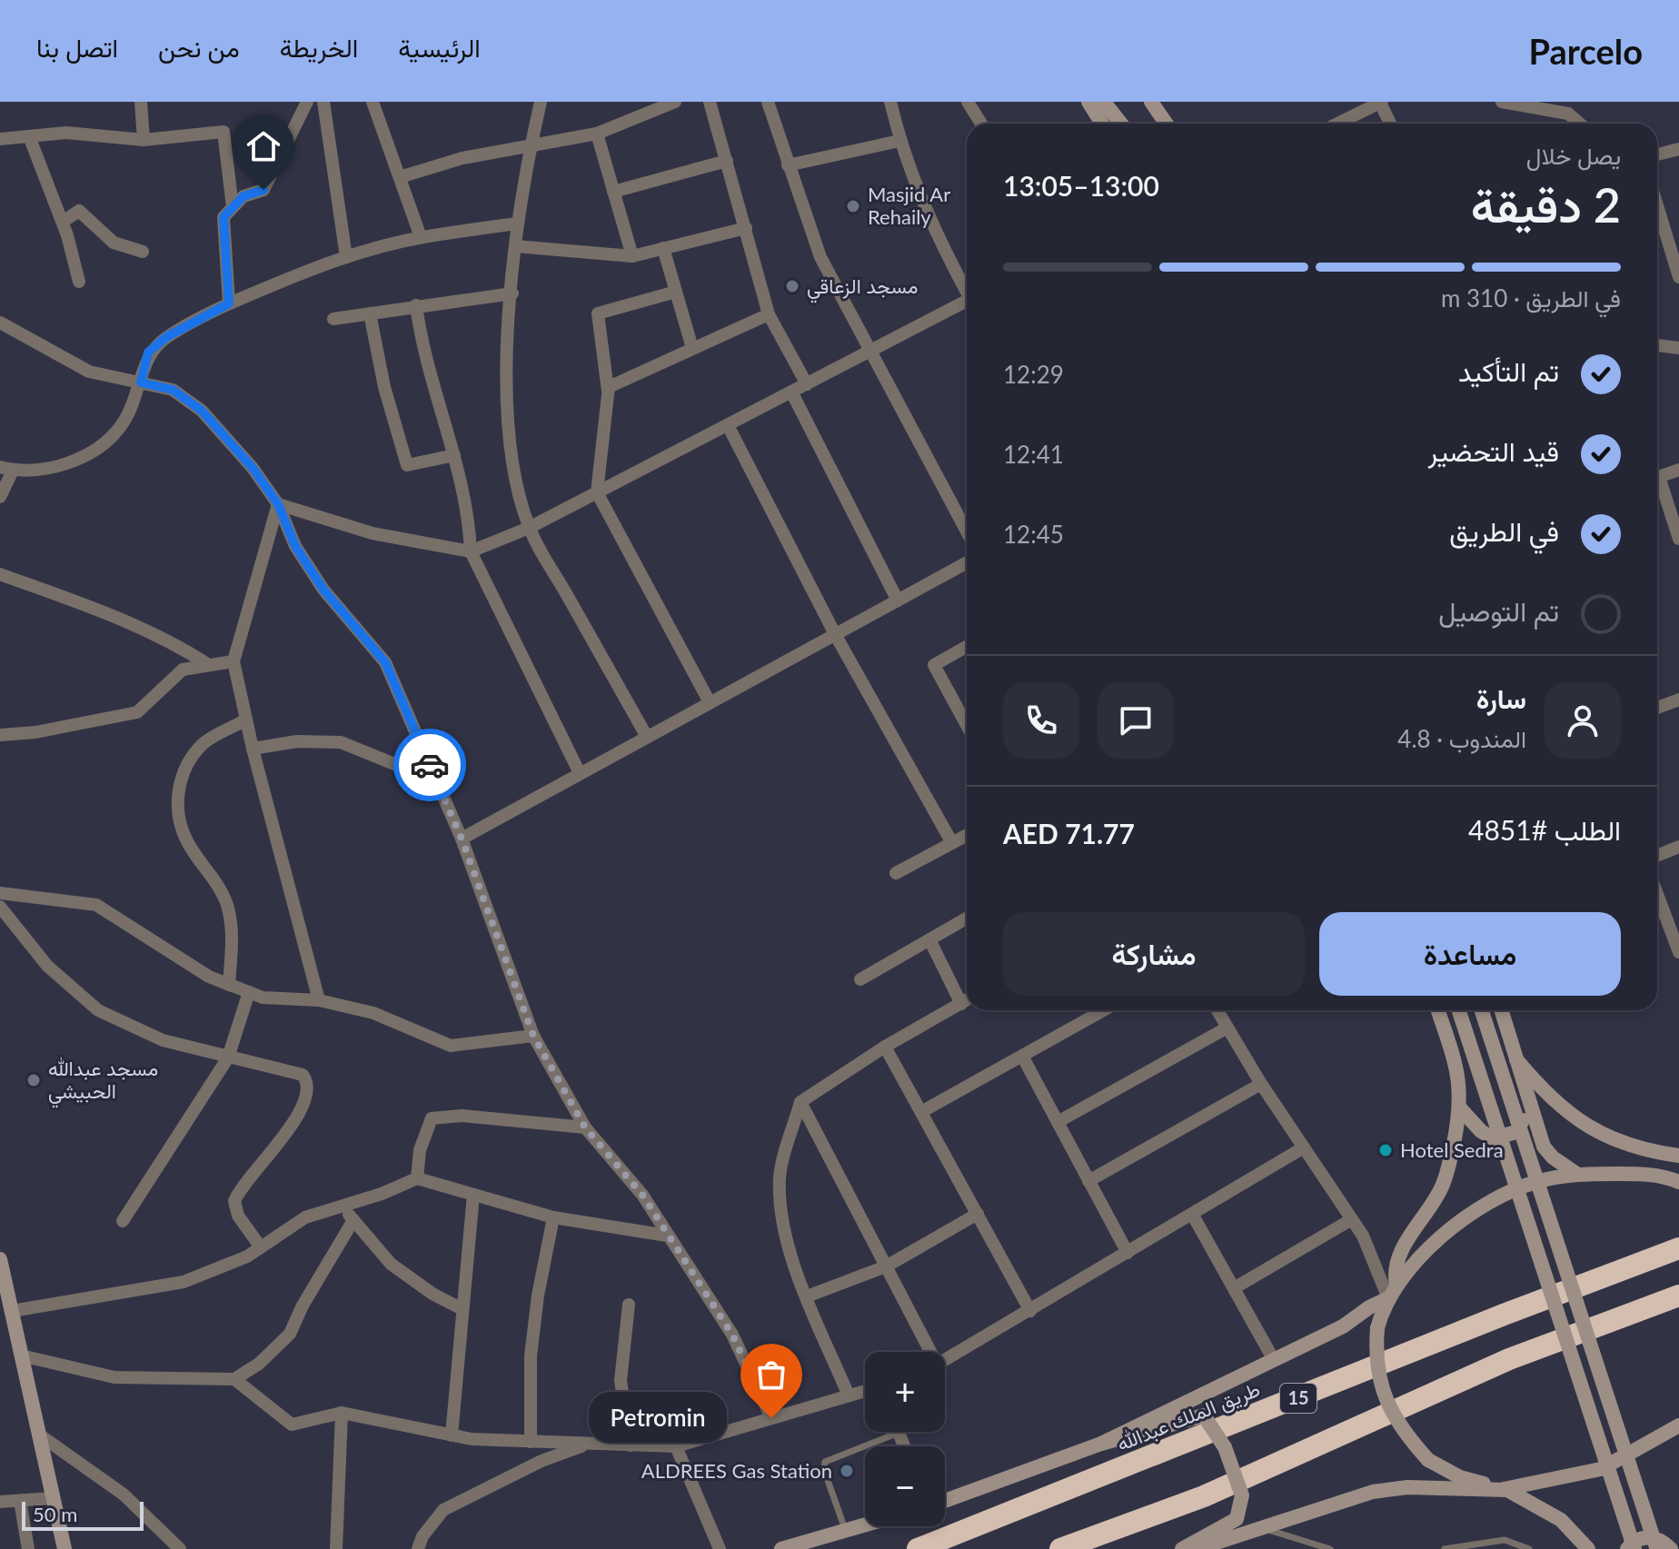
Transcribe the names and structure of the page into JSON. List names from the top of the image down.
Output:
{
  "streets": {
    "highway": ["15", "طريق الملك عبدالله"]
  },
  "places": [
    "Masjid Ar Rehaily",
    "مسجد الزعاقي",
    "مسجد عبدالله الحبيشي",
    "Hotel Sedra",
    "Petromin",
    "ALDREES Gas Station"
  ],
  "scale_bar": "50 m",
  "page": {
    "header": "Parcelo",
    "nav": [
      "الرئيسية",
      "الخريطة",
      "من نحن",
      "اتصل بنا"
    ],
    "heading": ["2 دقيقة", "يصل خلال", "13:00–13:05"],
    "panel": [
      "سارة",
      "المندوب · 4.8",
      "الطلب #4851",
      "AED 71.77"
    ],
    "bar": "في الطريق · 310 m",
    "list": [
      ["تم التأكيد", "12:29"],
      ["قيد التحضير", "12:41"],
      ["في الطريق", "12:45"],
      "تم التوصيل"
    ],
    "buttons": ["مساعدة", "مشاركة"],
    "map_buttons": ["+", "−"],
    "bubble": "Petromin",
    "scale": "50 m"
  }
}
